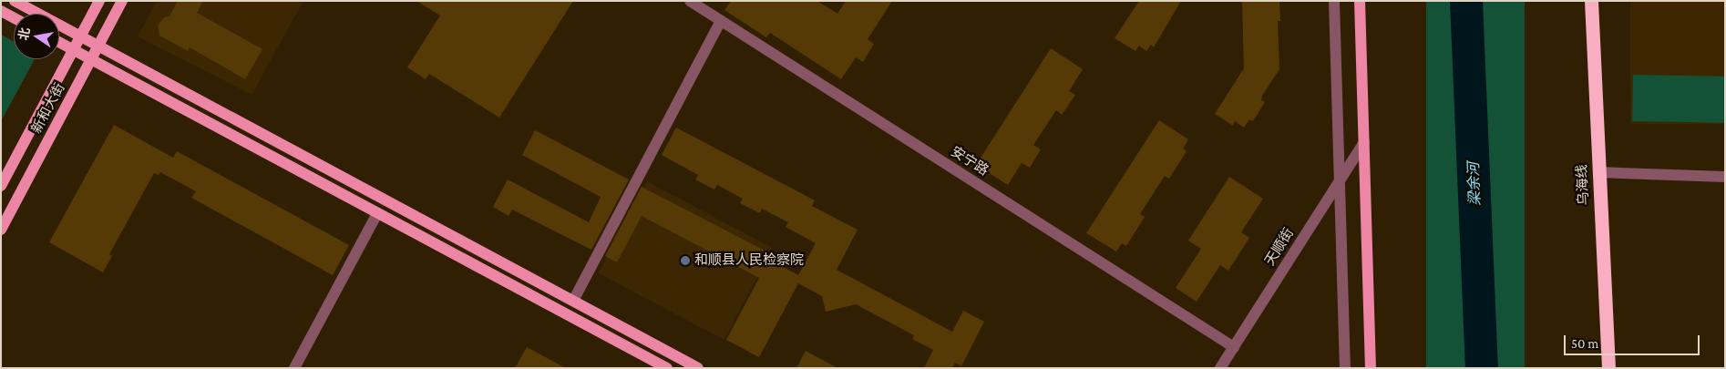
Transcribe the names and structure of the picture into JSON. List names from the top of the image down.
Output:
{
  "streets": {
    "highway": ["乌海线"],
    "main road": ["新和大街"],
    "street": ["安宁路", "天顺街"]
  },
  "crossings": [
    ["安宁路", "天顺街"]
  ],
  "water": ["梁余河"],
  "places": ["和顺县人民检察院"],
  "scale_bar": "50 m",
  "north": "left"
}
